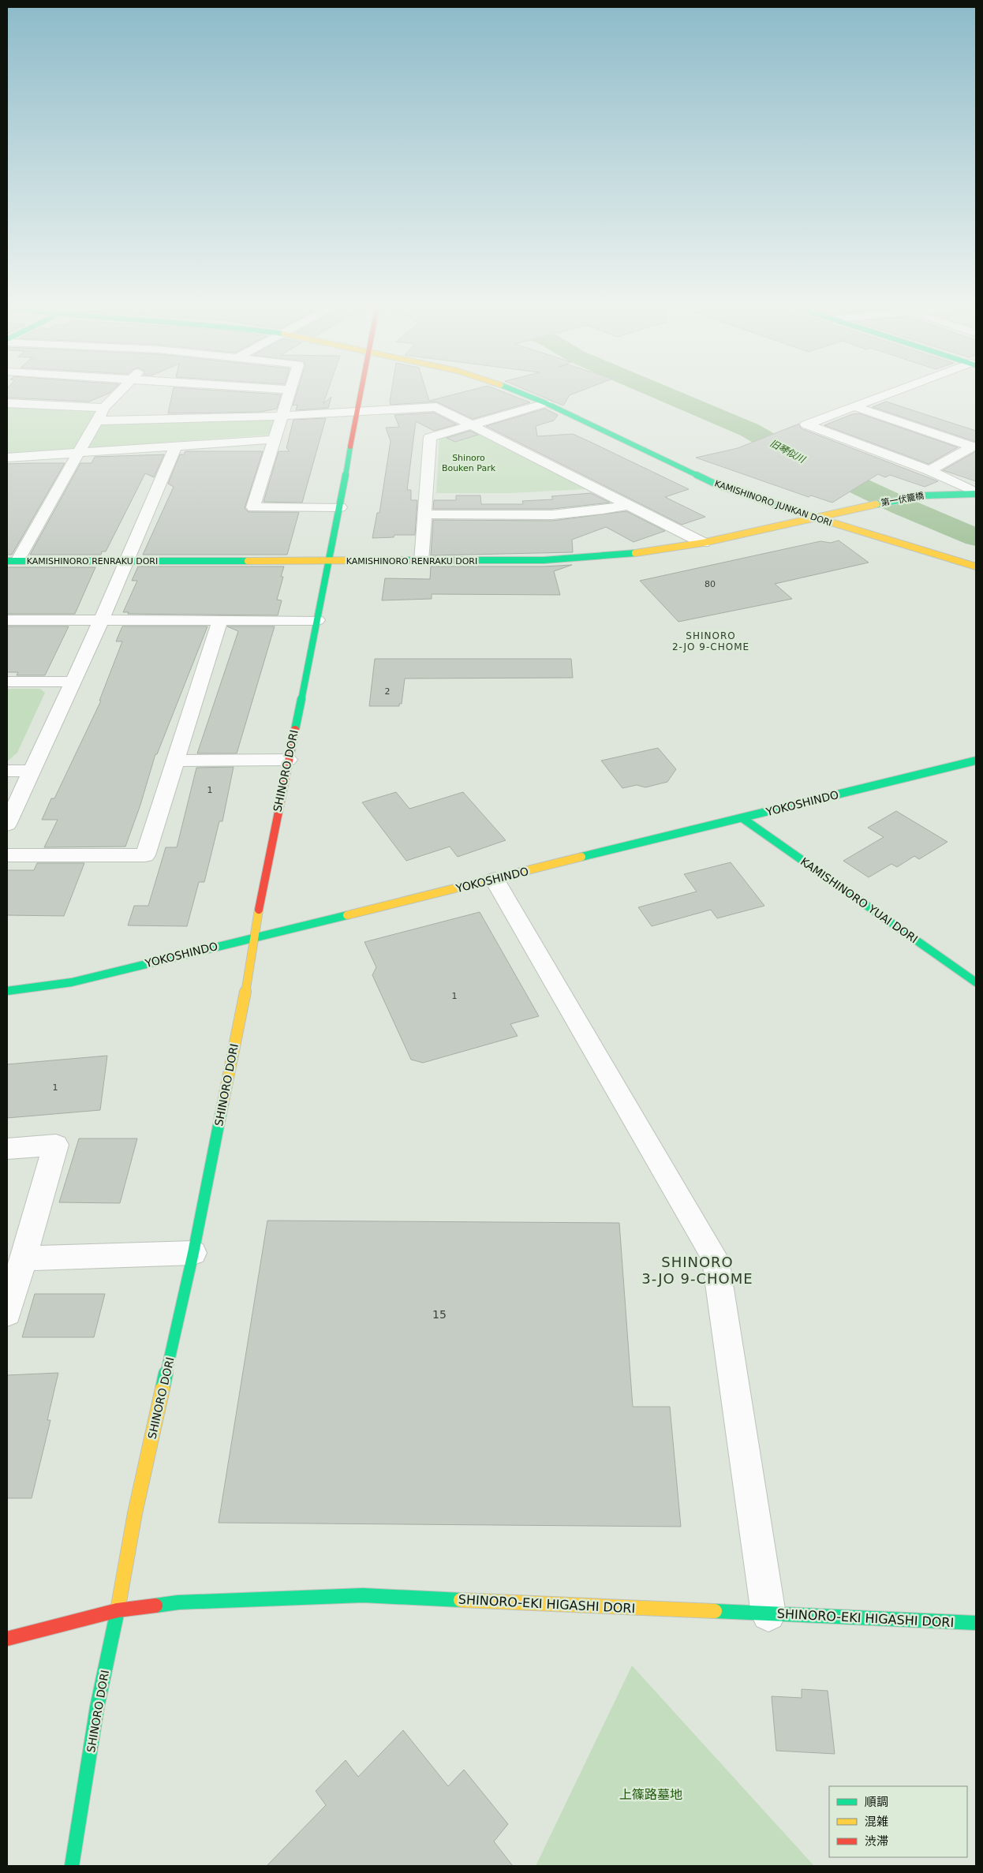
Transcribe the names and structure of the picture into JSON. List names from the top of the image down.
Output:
{
  "streets": {
    "main road": [
      "第一伏籠橋",
      "KAMISHINORO JUNKAN DORI",
      "KAMISHINORO RENRAKU DORI",
      "SHINORO DORI",
      "YOKOSHINDO",
      "KAMISHINORO YUAI DORI",
      "SHINORO-EKI HIGASHI DORI"
    ]
  },
  "crossings": [
    ["第一伏籠橋", "KAMISHINORO JUNKAN DORI"],
    ["第一伏籠橋", "KAMISHINORO RENRAKU DORI"],
    ["KAMISHINORO JUNKAN DORI", "KAMISHINORO RENRAKU DORI"],
    ["KAMISHINORO RENRAKU DORI", "SHINORO DORI"],
    ["SHINORO DORI", "YOKOSHINDO"],
    ["SHINORO DORI", "SHINORO-EKI HIGASHI DORI"],
    ["YOKOSHINDO", "KAMISHINORO YUAI DORI"]
  ],
  "districts": ["SHINORO 2-JO 9-CHOME", "SHINORO 3-JO 9-CHOME"],
  "water": ["旧琴似川"],
  "parks": ["Shinoro Bouken Park", "上篠路墓地"],
  "house_numbers": [
    "80",
    "2",
    "1",
    "1",
    "1",
    "15"
  ],
  "legend": ["順調", "混雑", "渋滞"]
}
